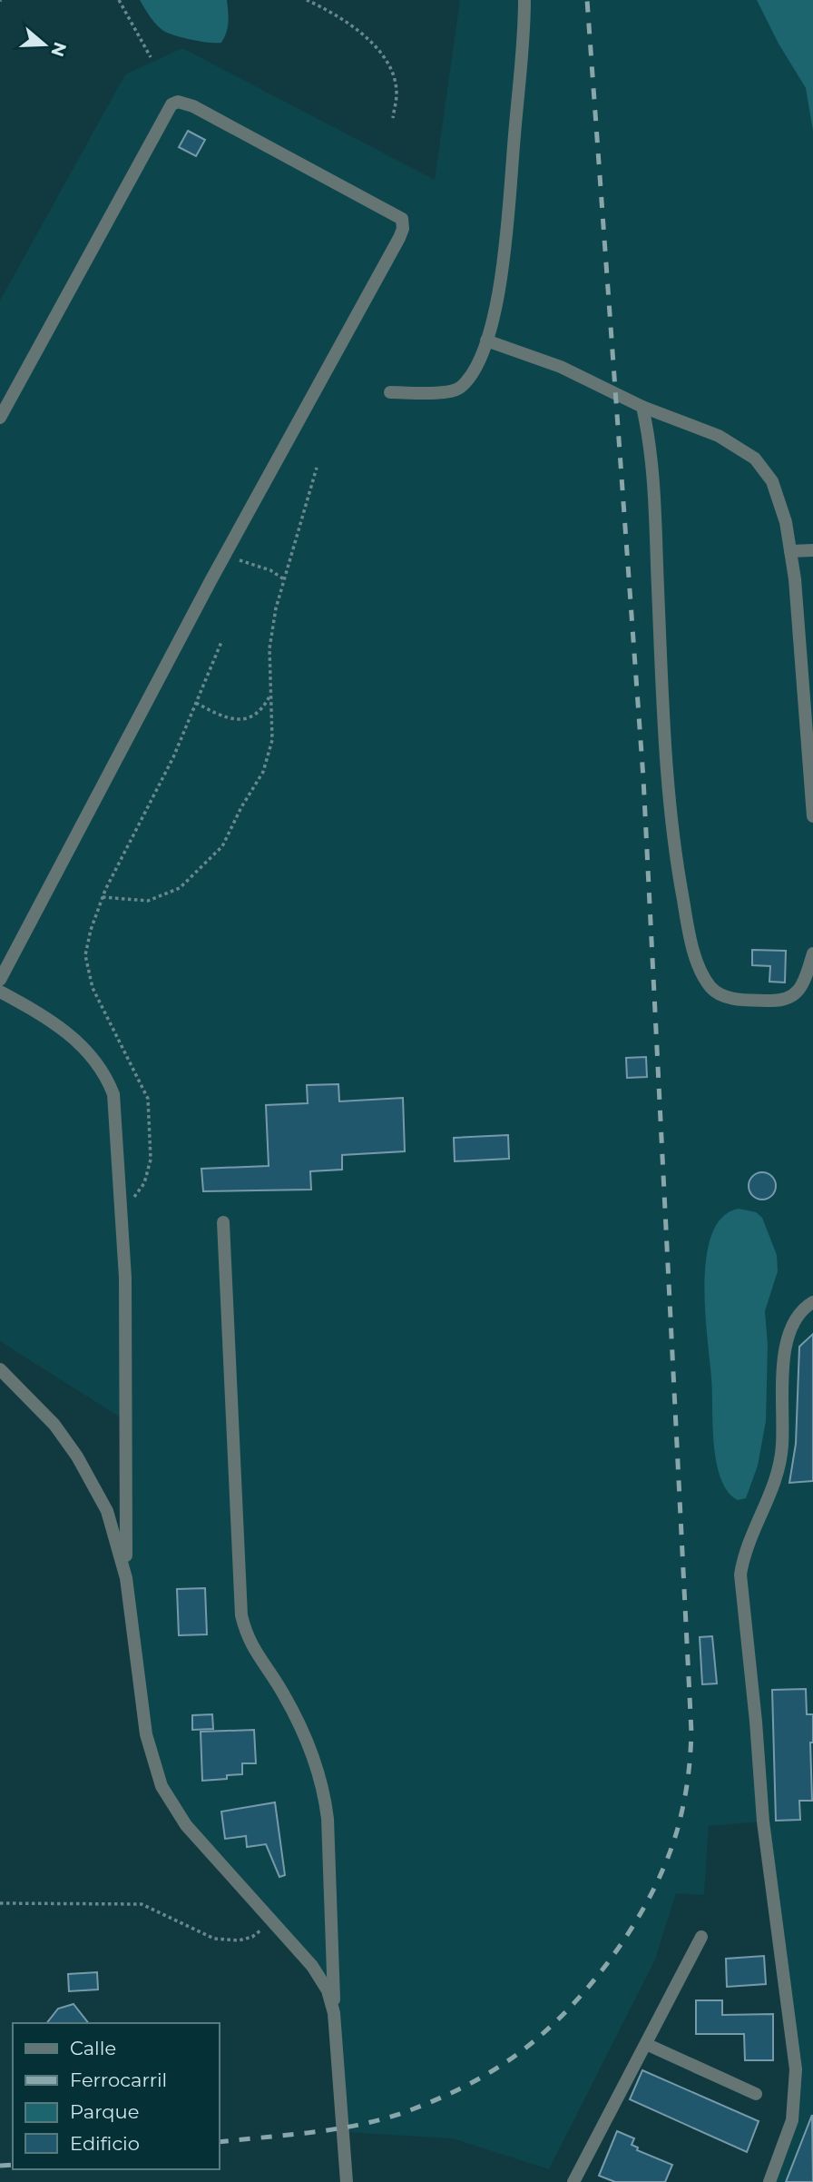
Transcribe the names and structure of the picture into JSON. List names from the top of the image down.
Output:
{
  "legend": [
    "Calle",
    "Ferrocarril",
    "Parque",
    "Edificio"
  ],
  "north": "right"
}
